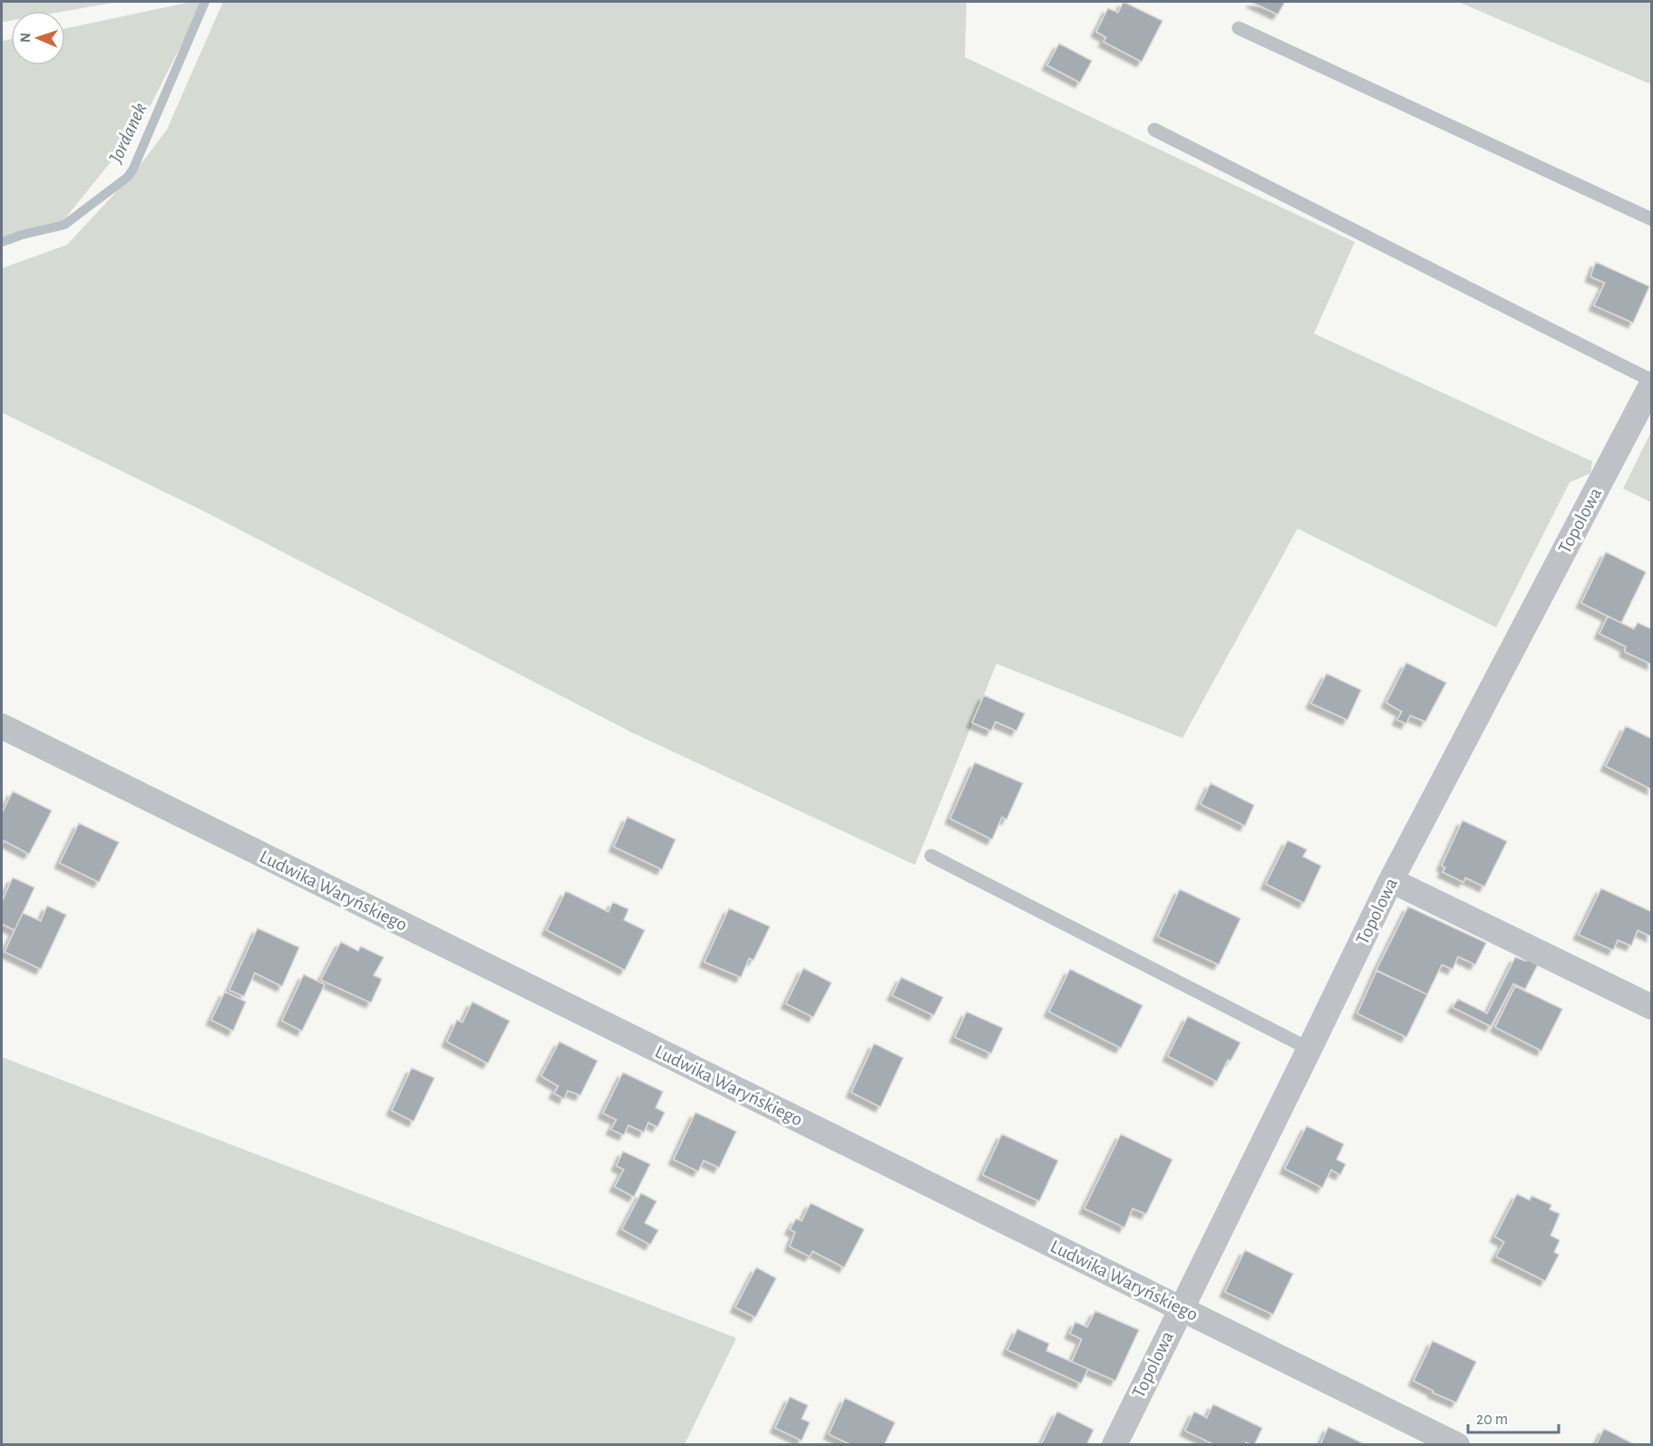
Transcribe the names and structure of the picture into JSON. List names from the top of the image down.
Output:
{
  "streets": {
    "street": ["Topolowa", "Ludwika Waryńskiego"]
  },
  "crossings": [
    ["Topolowa", "Ludwika Waryńskiego"]
  ],
  "water": ["Jordanek"],
  "scale_bar": "20 m",
  "north": "left"
}
